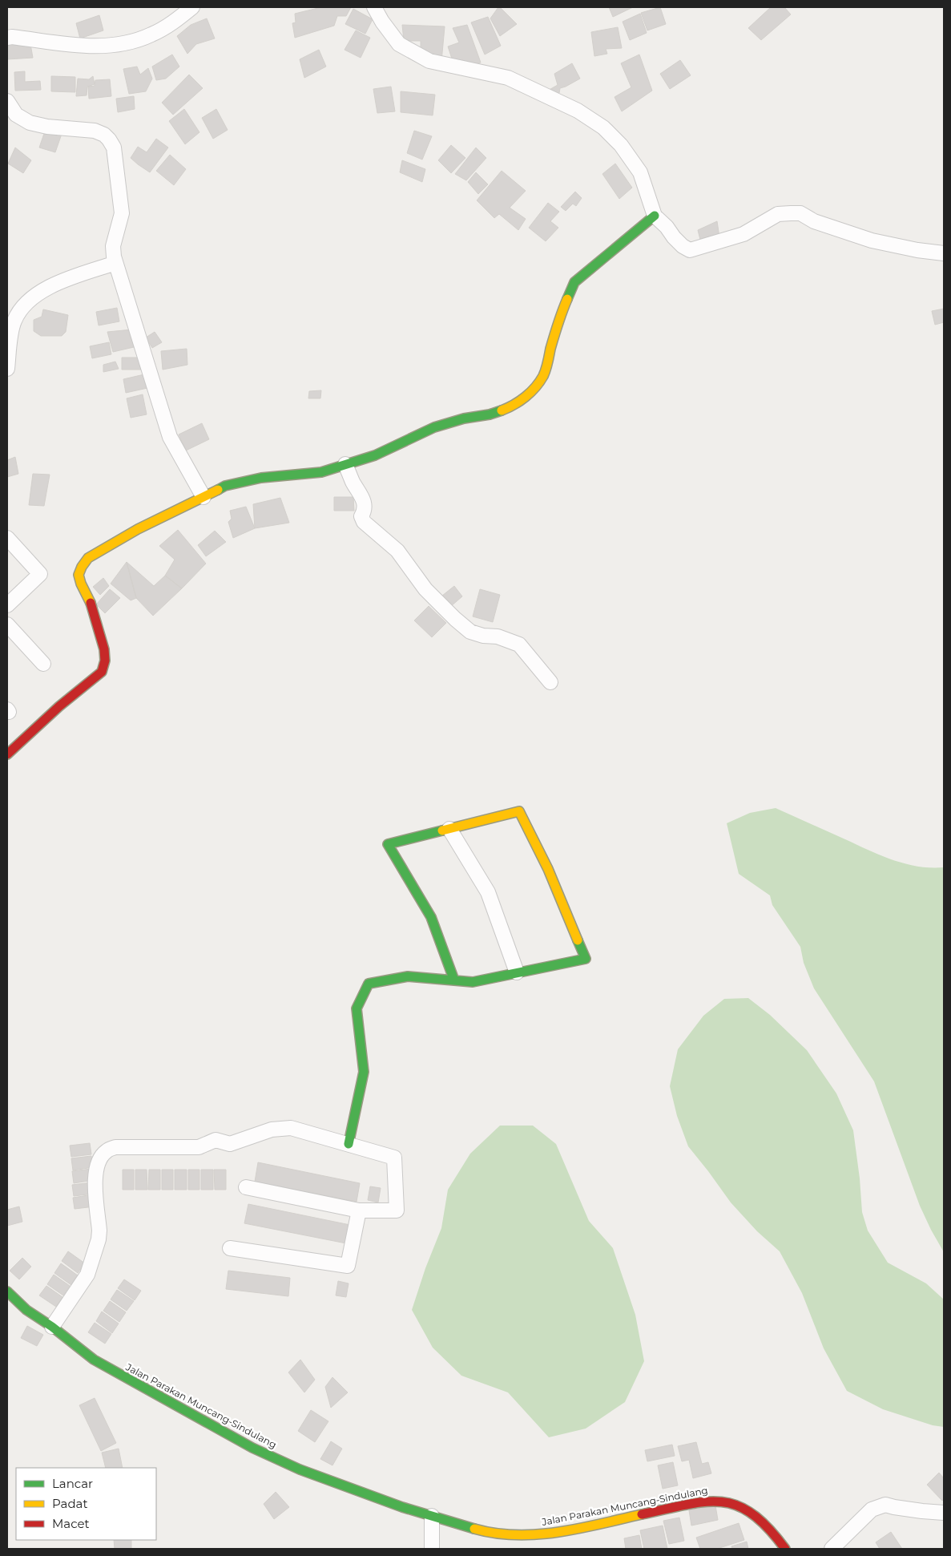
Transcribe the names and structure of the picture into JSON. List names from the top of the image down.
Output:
{
  "streets": {
    "street": ["Jalan Parakan Muncang-Sindulang"]
  },
  "legend": ["Lancar", "Padat", "Macet"]
}
